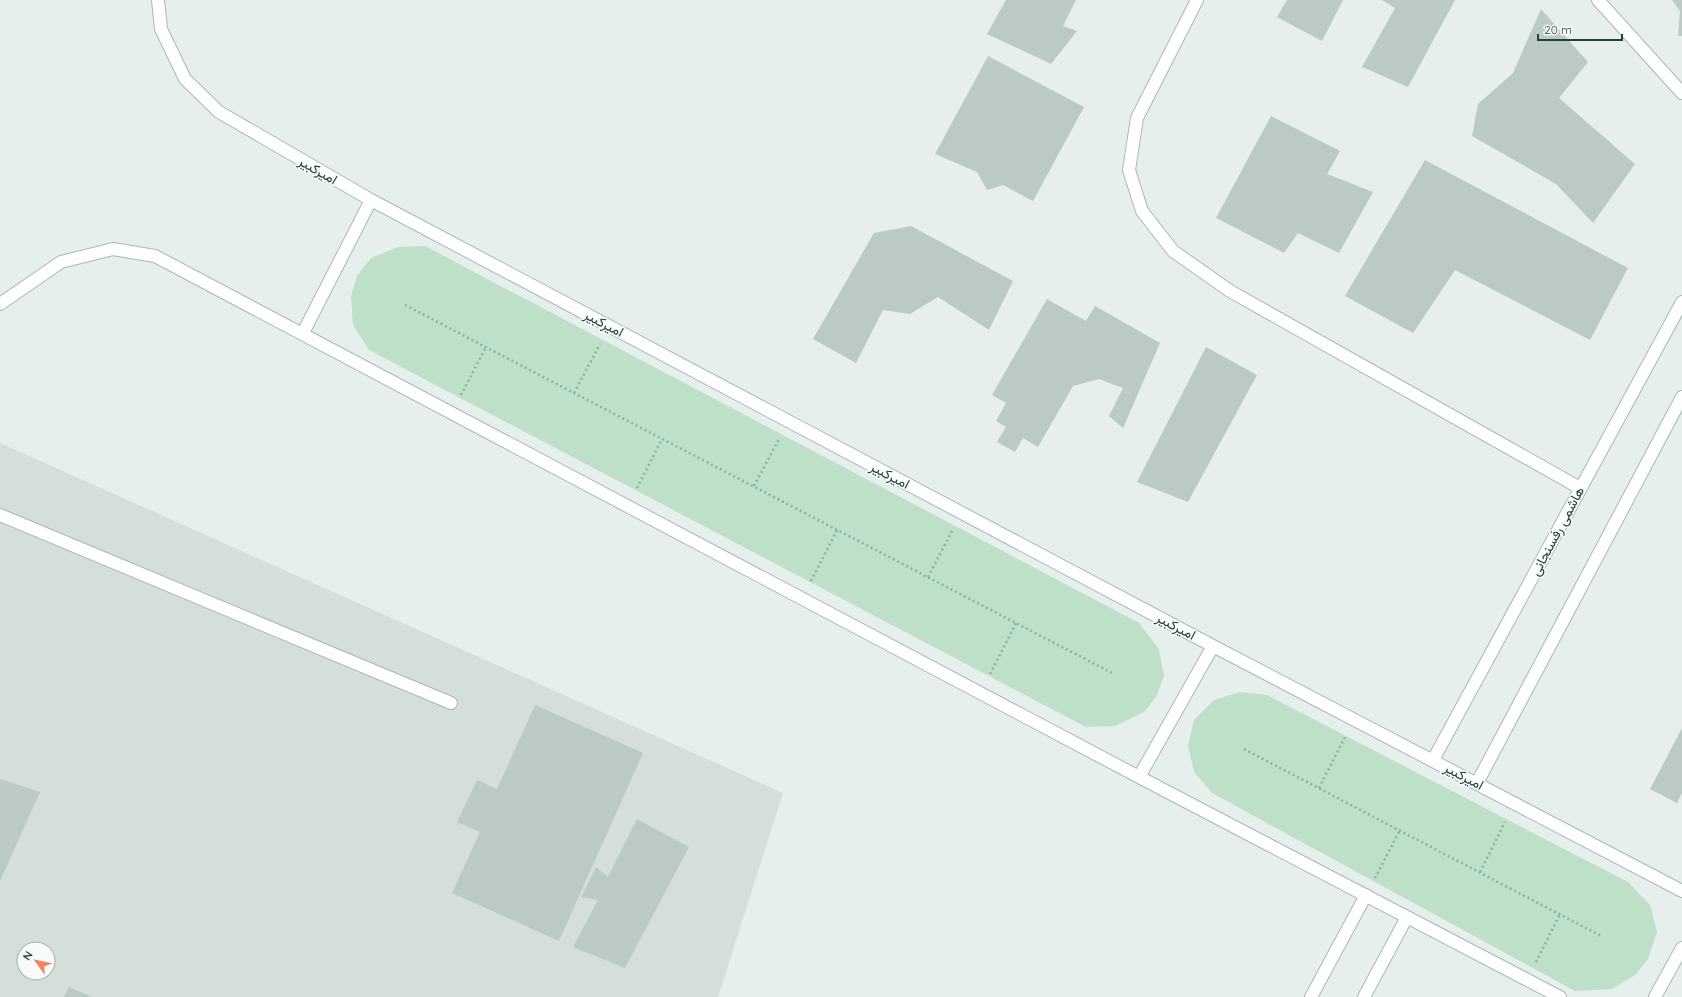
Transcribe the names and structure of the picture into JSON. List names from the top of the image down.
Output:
{
  "streets": {
    "main road": ["امیرکبیر", "هاشمی رفسنجانی"]
  },
  "crossings": [
    ["امیرکبیر", "هاشمی رفسنجانی"]
  ],
  "scale_bar": "20 m",
  "north": "top left"
}
